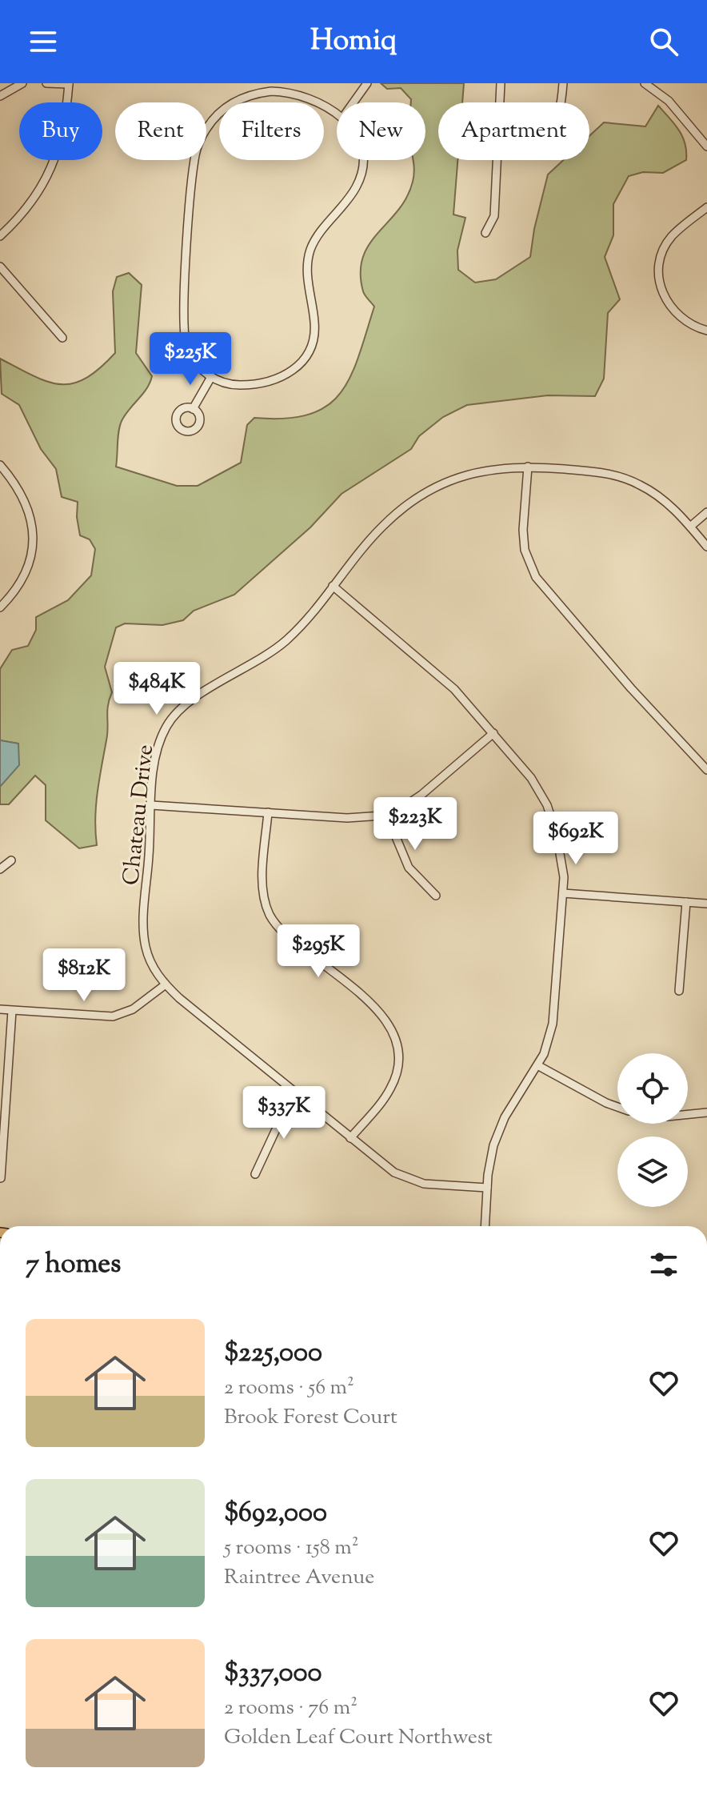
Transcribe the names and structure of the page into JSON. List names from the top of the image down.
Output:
{
  "streets": {
    "street": ["Chateau Drive"]
  },
  "page": {
    "header": "Homiq",
    "chip": [
      "Buy",
      "Rent",
      "Filters",
      "New",
      "Apartment"
    ],
    "price": [
      "$225K",
      "$484K",
      "$223K",
      "$692K",
      "$295K",
      "$812K",
      "$337K"
    ],
    "heading": "7 homes",
    "list": [
      {
        "name": "$225,000",
        "note": "2 rooms · 56 m² · Brook Forest Court"
      },
      {
        "name": "$692,000",
        "note": "5 rooms · 158 m² · Raintree Avenue"
      },
      {
        "name": "$337,000",
        "note": "2 rooms · 76 m² · Golden Leaf Court Northwest"
      }
    ]
  }
}
